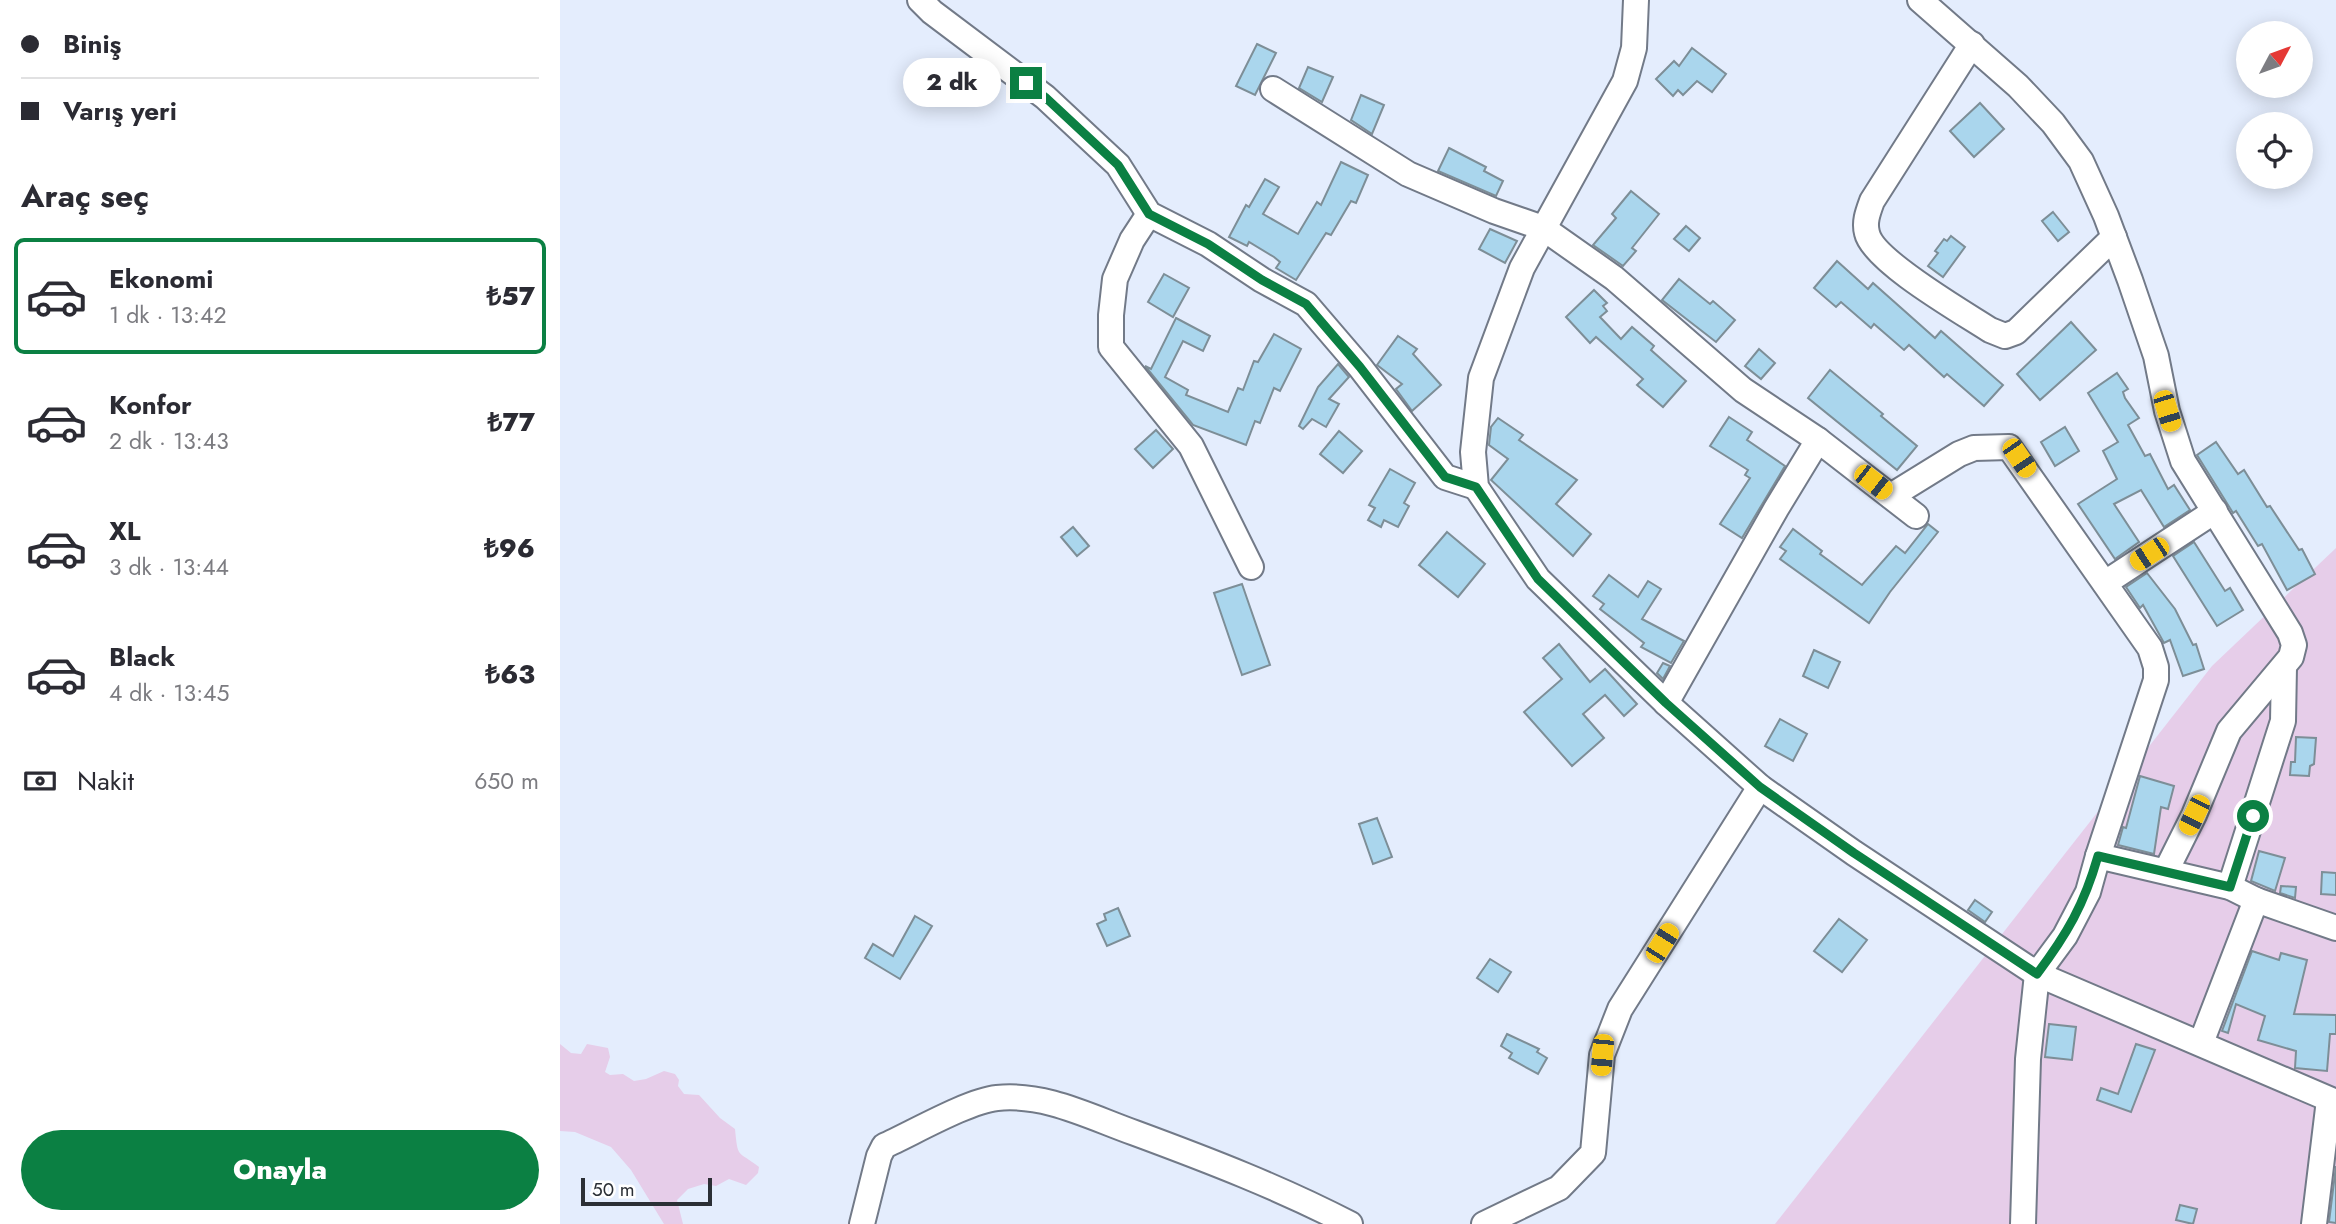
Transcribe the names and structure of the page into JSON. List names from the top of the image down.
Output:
{
  "scale_bar": "50 m",
  "north": "top right",
  "page": {
    "banner": ["Biniş", "Varış yeri"],
    "bubble": "2 dk",
    "heading": "Araç seç",
    "list": [
      {
        "name": "Ekonomi",
        "note": "1 dk · 13:42",
        "value": "₺57"
      },
      {
        "name": "Konfor",
        "note": "2 dk · 13:43",
        "value": "₺77"
      },
      {
        "name": "XL",
        "note": "3 dk · 13:44",
        "value": "₺96"
      },
      {
        "name": "Black",
        "note": "4 dk · 13:45",
        "value": "₺63"
      }
    ],
    "pay": ["Nakit", "650 m"],
    "buttons": "Onayla",
    "scale": "50 m"
  }
}
